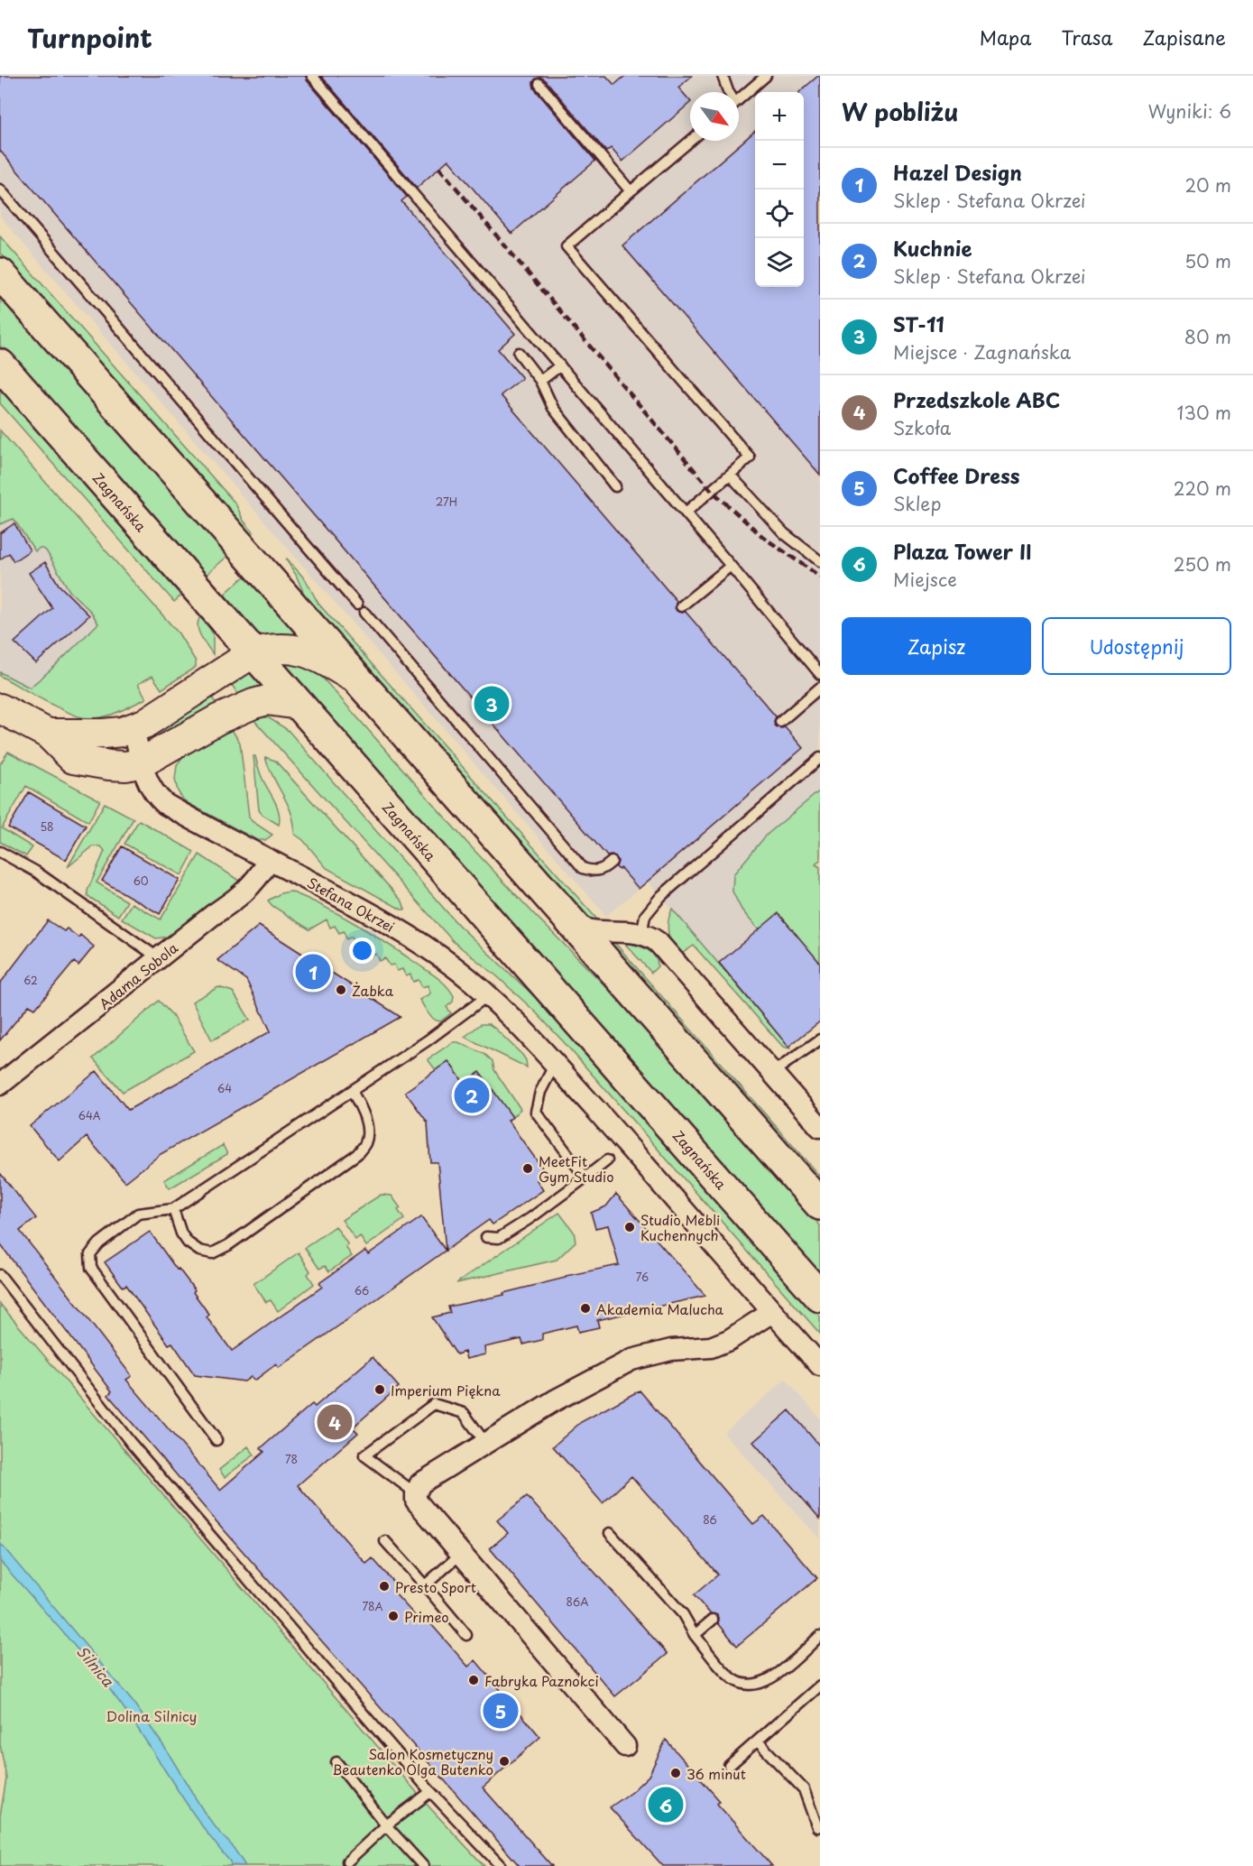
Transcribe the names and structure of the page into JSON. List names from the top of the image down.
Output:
{
  "streets": {
    "main road": ["Zagnańska"],
    "street": ["Stefana Okrzei", "Adama Sobola"]
  },
  "crossings": [
    ["Stefana Okrzei", "Adama Sobola"]
  ],
  "water": ["Silnica"],
  "parks": ["Dolina Silnicy"],
  "places": [
    "Żabka",
    "MeetFit Gym Studio",
    "Studio Mebli Kuchennych",
    "Akademia Malucha",
    "Imperium Piękna",
    "Presto Sport",
    "Primeo",
    "Fabryka Paznokci",
    "Salon Kosmetyczny Beautenko Olga Butenko",
    "36 minut"
  ],
  "house_numbers": [
    "27H",
    "58",
    "60",
    "62",
    "64",
    "64A",
    "76",
    "66",
    "78",
    "86",
    "86A",
    "78A"
  ],
  "north": "bottom right",
  "page": {
    "header": "Turnpoint",
    "nav": ["Mapa", "Trasa", "Zapisane"],
    "heading": ["W pobliżu", "Wyniki: 6"],
    "map_buttons": ["+", "−"],
    "list": [
      {
        "mark": "1",
        "name": "Hazel Design",
        "note": "Sklep · Stefana Okrzei",
        "value": "20 m"
      },
      {
        "mark": "2",
        "name": "Kuchnie",
        "note": "Sklep · Stefana Okrzei",
        "value": "50 m"
      },
      {
        "mark": "3",
        "name": "ST-11",
        "note": "Miejsce · Zagnańska",
        "value": "80 m"
      },
      {
        "mark": "4",
        "name": "Przedszkole ABC",
        "note": "Szkoła",
        "value": "130 m"
      },
      {
        "mark": "5",
        "name": "Coffee Dress",
        "note": "Sklep",
        "value": "220 m"
      },
      {
        "mark": "6",
        "name": "Plaza Tower II",
        "note": "Miejsce",
        "value": "250 m"
      }
    ],
    "buttons": ["Zapisz", "Udostępnij"],
    "pins": [
      "3",
      "1",
      "2",
      "4",
      "5",
      "6"
    ]
  }
}
